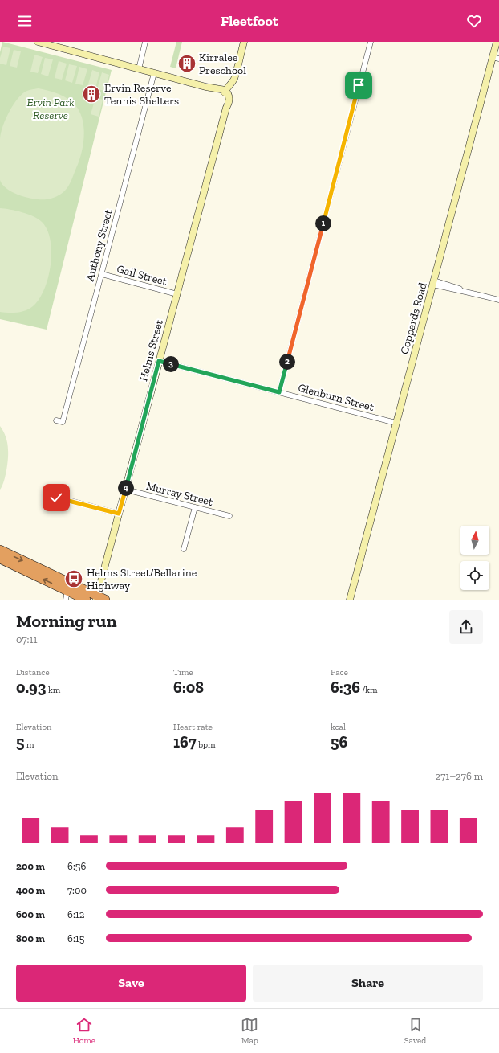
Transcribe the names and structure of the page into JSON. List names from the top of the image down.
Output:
{
  "streets": {
    "street": [
      "Anthony Street",
      "Gail Street",
      "Coppards Road",
      "Helms Street",
      "Glenburn Street",
      "Murray Street"
    ]
  },
  "crossings": [
    ["Anthony Street", "Gail Street"],
    ["Gail Street", "Helms Street"],
    ["Coppards Road", "Glenburn Street"],
    ["Helms Street", "Glenburn Street"],
    ["Helms Street", "Murray Street"]
  ],
  "parks": ["Ervin Park Reserve"],
  "places": {
    "building": ["Kirralee Preschool", "Ervin Reserve Tennis Shelters"],
    "bus stop": ["Helms Street/Bellarine Highway"]
  },
  "north": "top",
  "page": {
    "header": "Fleetfoot",
    "pins": [
      "1",
      "2",
      "3",
      "4"
    ],
    "heading": ["Morning run", "07:11"],
    "stats": [
      ["Distance", "0.93 km"],
      ["Time", "6:08"],
      ["Pace", "6:36 /km"],
      ["Elevation", "5 m"],
      ["Heart rate", "167 bpm"],
      ["kcal", "56"]
    ],
    "chart": ["Elevation", "271–276 m"],
    "list": [
      {
        "name": "200 m",
        "note": "6:56"
      },
      {
        "name": "400 m",
        "note": "7:00"
      },
      {
        "name": "600 m",
        "note": "6:12"
      },
      {
        "name": "800 m",
        "note": "6:15"
      }
    ],
    "buttons": ["Save", "Share"],
    "tabs": ["Home", "Map", "Saved"]
  }
}
